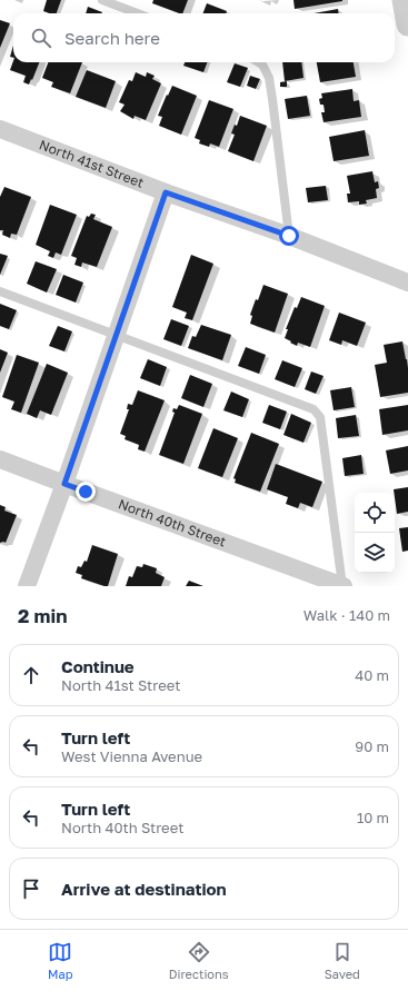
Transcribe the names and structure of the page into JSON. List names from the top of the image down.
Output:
{
  "streets": {
    "street": ["North 41st Street", "North 40th Street"]
  },
  "page": {
    "search": "Search here",
    "heading": ["2 min", "Walk · 140 m"],
    "list": [
      ["Continue", "North 41st Street", "40 m"],
      ["Turn left", "West Vienna Avenue", "90 m"],
      ["Turn left", "North 40th Street", "10 m"],
      "Arrive at destination"
    ],
    "nav": ["Map", "Directions", "Saved"]
  }
}
